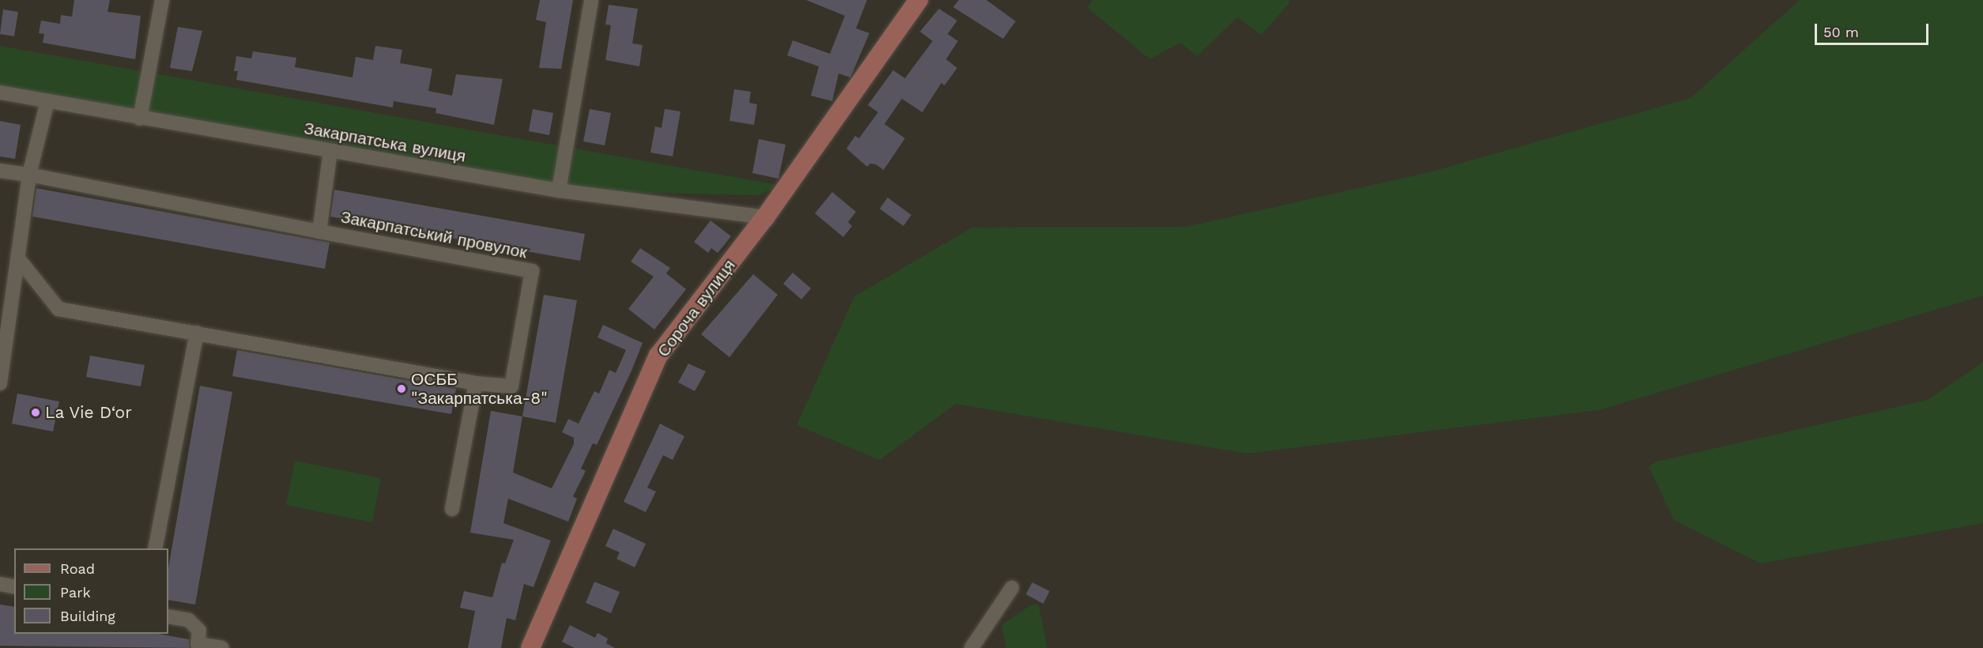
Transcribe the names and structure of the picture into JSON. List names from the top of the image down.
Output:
{
  "streets": {
    "main road": ["Сороча вулиця"],
    "street": ["Закарпатська вулиця", "Закарпатський провулок"]
  },
  "crossings": [
    ["Закарпатська вулиця", "Закарпатський провулок"],
    ["Закарпатська вулиця", "Сороча вулиця"]
  ],
  "places": ["ОСББ \"Закарпатська-8\"", "La Vie D‘or"],
  "legend": ["Road", "Park", "Building"],
  "scale_bar": "50 m"
}
